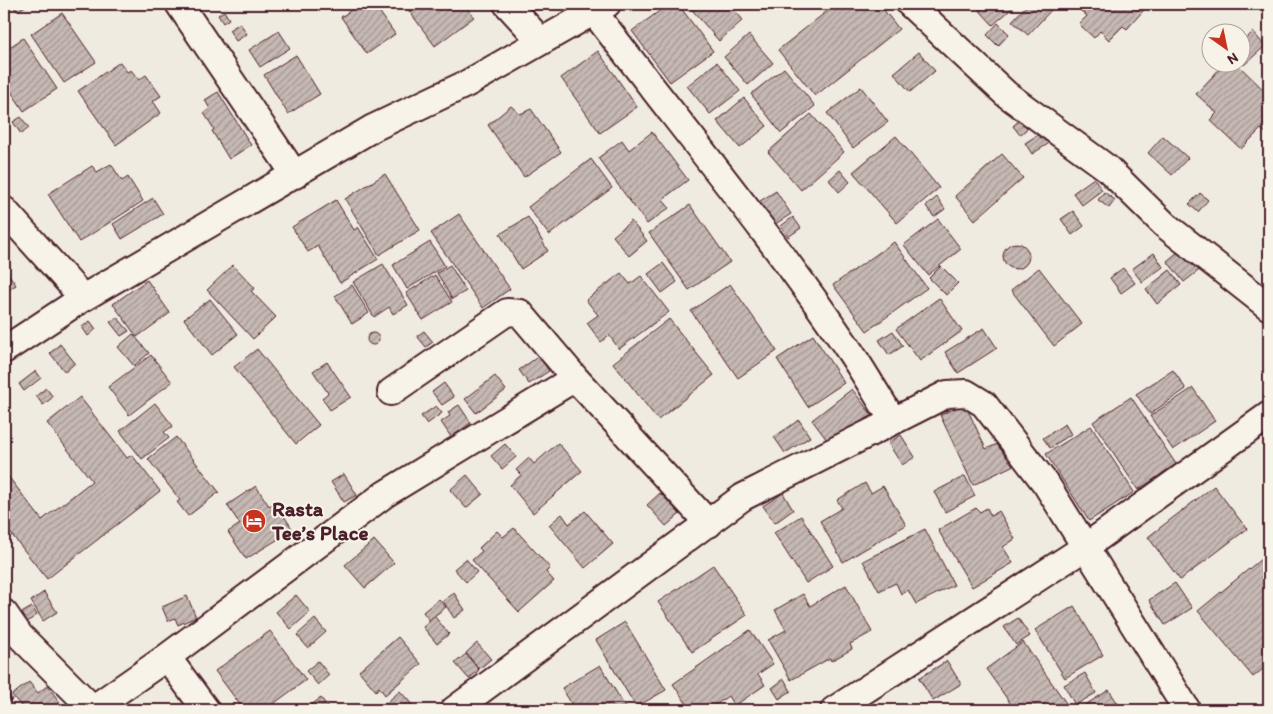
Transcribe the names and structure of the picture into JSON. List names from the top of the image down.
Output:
{
  "places": {
    "hotel": ["Rasta Tee’s Place"]
  },
  "north": "bottom right"
}
